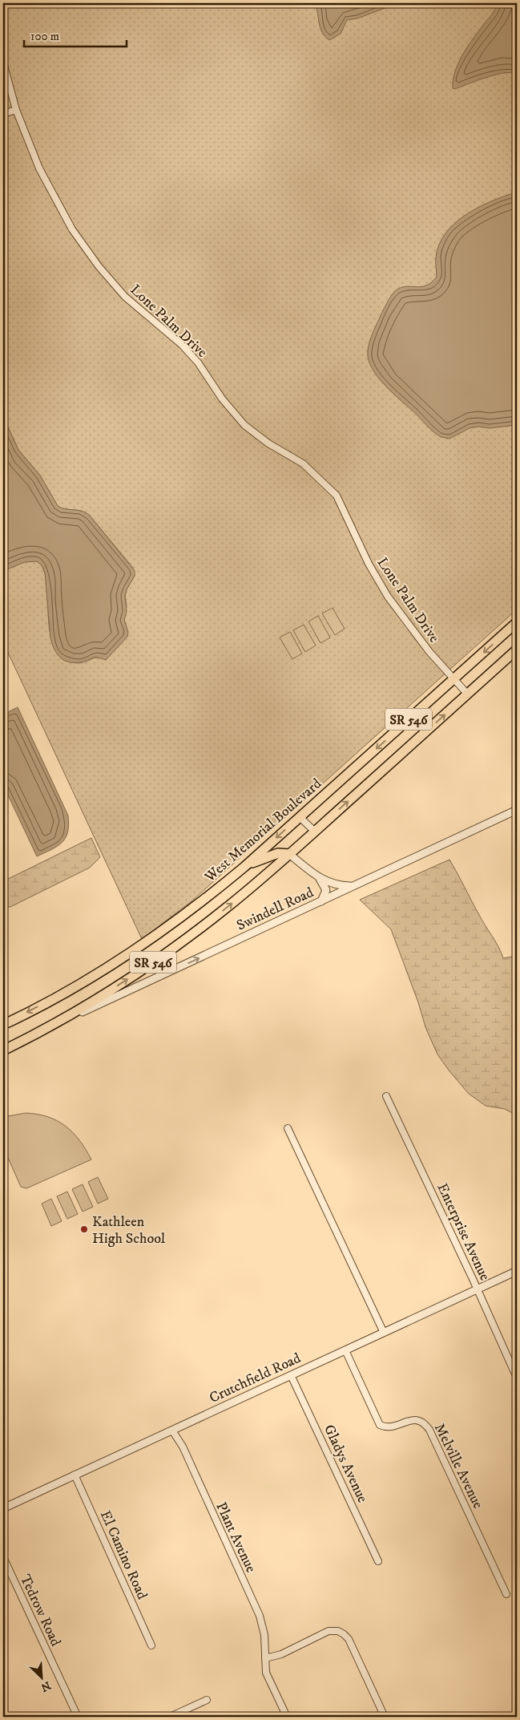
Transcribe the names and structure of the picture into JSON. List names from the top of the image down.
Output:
{
  "streets": {
    "main road": ["SR 546", "West Memorial Boulevard"],
    "street": [
      "Lone Palm Drive",
      "Swindell Road",
      "Enterprise Avenue",
      "Crutchfield Road",
      "Gladys Avenue",
      "Melville Avenue",
      "Plant Avenue",
      "El Camino Road",
      "Tedrow Road"
    ]
  },
  "crossings": [
    ["Lone Palm Drive", "SR 546"],
    ["Lone Palm Drive", "West Memorial Boulevard"],
    ["SR 546", "Swindell Road"],
    ["Enterprise Avenue", "Crutchfield Road"],
    ["Crutchfield Road", "Gladys Avenue"],
    ["Crutchfield Road", "Melville Avenue"],
    ["Crutchfield Road", "Plant Avenue"],
    ["Crutchfield Road", "El Camino Road"]
  ],
  "one_way": ["Swindell Road"],
  "places": ["Kathleen High School"],
  "scale_bar": "100 m",
  "north": "bottom right"
}
